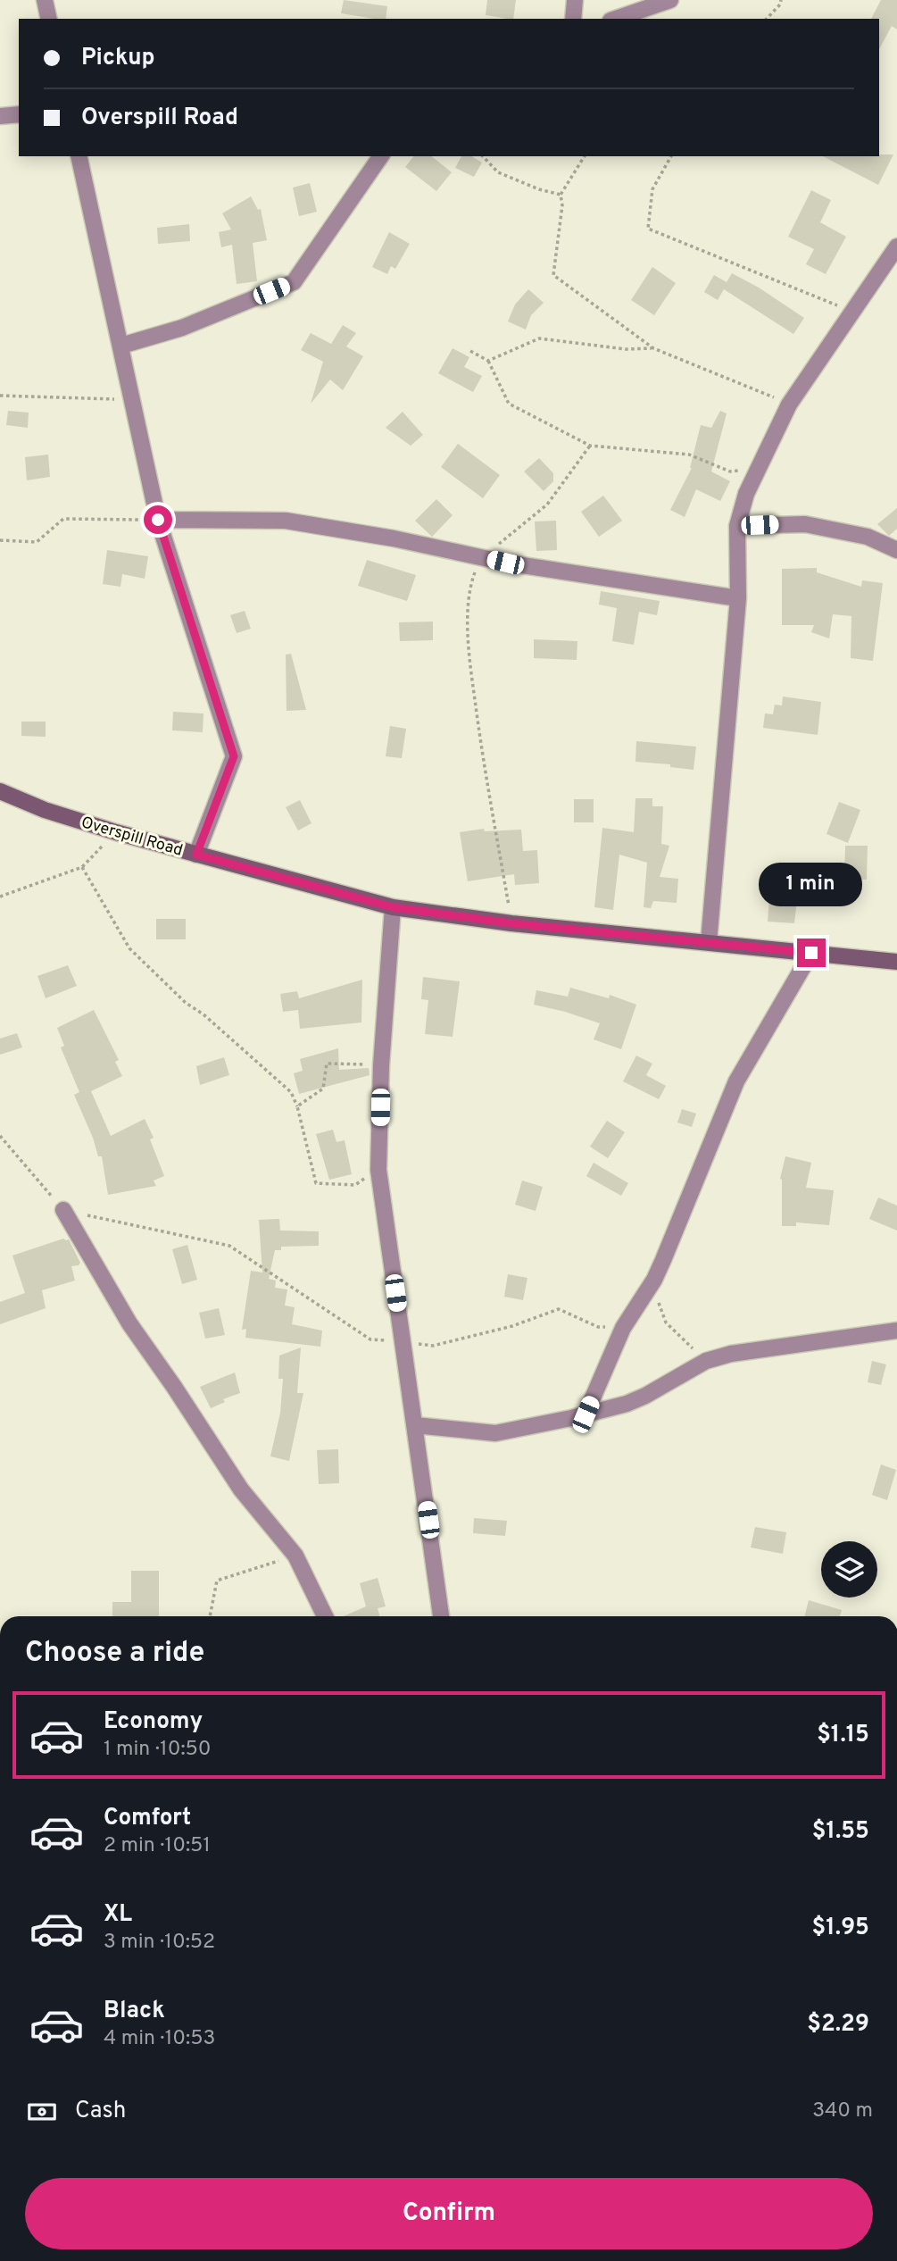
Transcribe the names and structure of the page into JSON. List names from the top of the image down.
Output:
{
  "streets": {
    "street": ["Overspill Road"]
  },
  "page": {
    "banner": ["Pickup", "Overspill Road"],
    "bubble": "1 min",
    "heading": "Choose a ride",
    "list": [
      {
        "name": "Economy",
        "note": "1 min · 10:50",
        "value": "$1.15"
      },
      {
        "name": "Comfort",
        "note": "2 min · 10:51",
        "value": "$1.55"
      },
      {
        "name": "XL",
        "note": "3 min · 10:52",
        "value": "$1.95"
      },
      {
        "name": "Black",
        "note": "4 min · 10:53",
        "value": "$2.29"
      }
    ],
    "pay": ["Cash", "340 m"],
    "buttons": "Confirm"
  }
}
